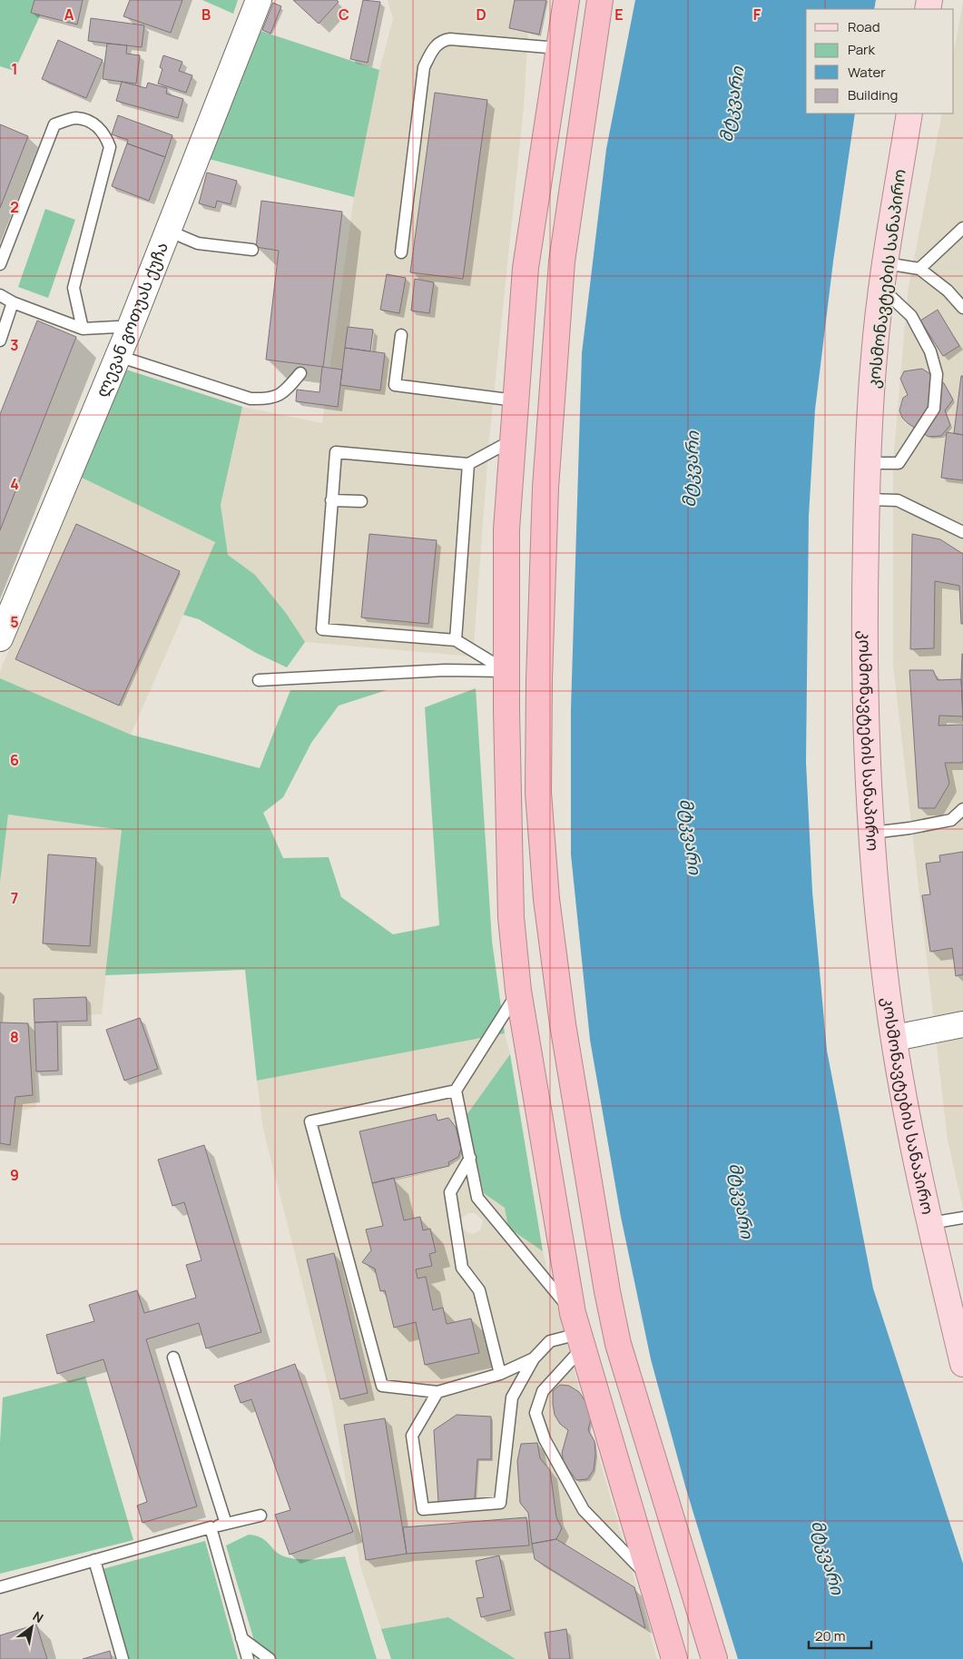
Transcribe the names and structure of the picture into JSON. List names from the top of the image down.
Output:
{
  "streets": {
    "main road": ["კოსმონავტების სანაპირო"],
    "street": ["ლევან გოთუას ქუჩა"]
  },
  "water": ["მტკვარი"],
  "legend": [
    "Road",
    "Park",
    "Water",
    "Building"
  ],
  "scale_bar": "20 m",
  "north": "top right",
  "grid": {
    "columns": [
      "A",
      "B",
      "C",
      "D",
      "E",
      "F"
    ],
    "rows": [
      "1",
      "2",
      "3",
      "4",
      "5",
      "6",
      "7",
      "8",
      "9"
    ]
  }
}
